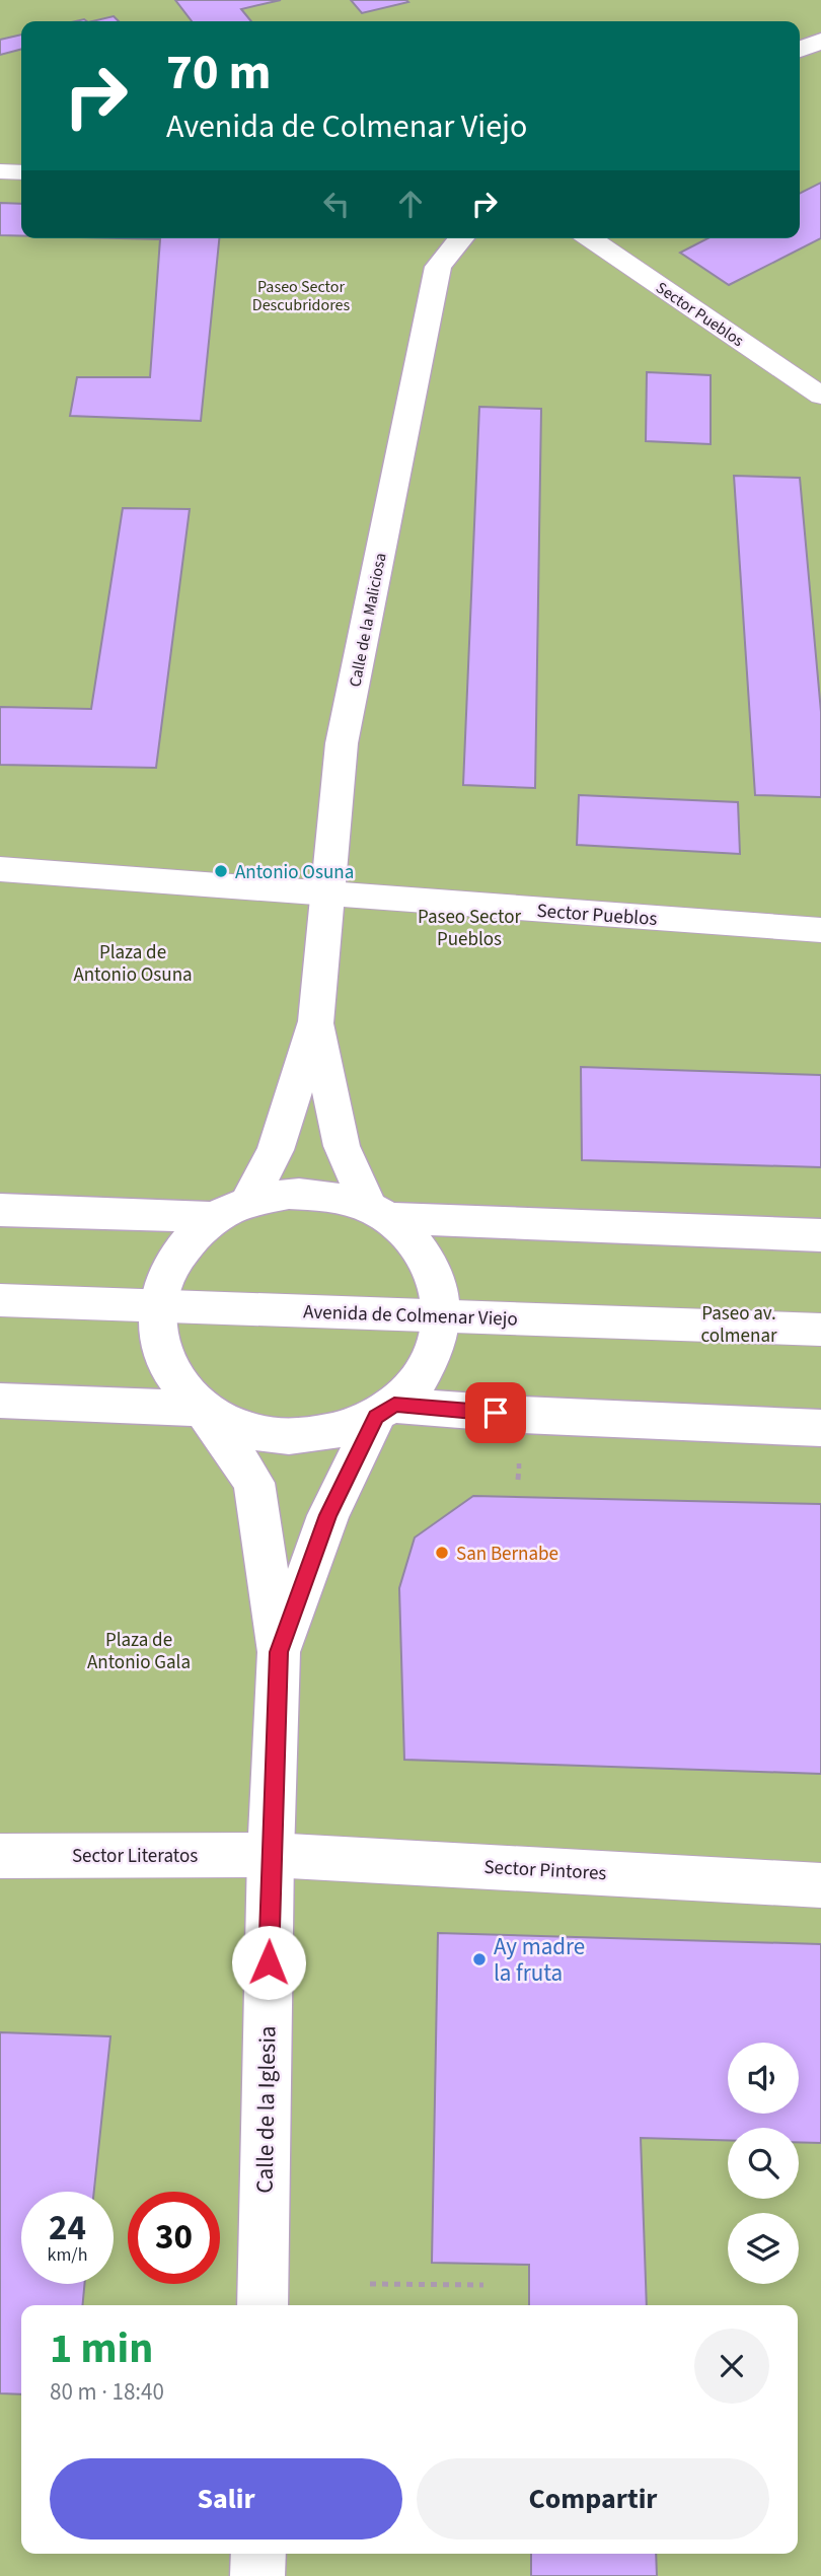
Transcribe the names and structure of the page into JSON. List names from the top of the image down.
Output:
{
  "streets": {
    "street": [
      "Sector Pueblos",
      "Calle de la Maliciosa",
      "Avenida de Colmenar Viejo",
      "Sector Literatos",
      "Sector Pintores",
      "Calle de la Iglesia"
    ]
  },
  "crossings": [
    ["Sector Pueblos", "Calle de la Maliciosa"],
    ["Sector Literatos", "Sector Pintores"],
    ["Sector Literatos", "Calle de la Iglesia"],
    ["Sector Pintores", "Calle de la Iglesia"]
  ],
  "parks": [
    "Paseo Sector Descubridores",
    "Paseo Sector Pueblos",
    "Plaza de Antonio Osuna",
    "Paseo av. colmenar",
    "Plaza de Antonio Gala"
  ],
  "places": ["Antonio Osuna", "San Bernabe", "Ay madre la fruta"],
  "page": {
    "turn": ["70 m", "Avenida de Colmenar Viejo"],
    "speed": "24 km/h",
    "limit": "30",
    "heading": ["1 min", "80 m · 18:40"],
    "buttons": ["Salir", "Compartir"]
  }
}
